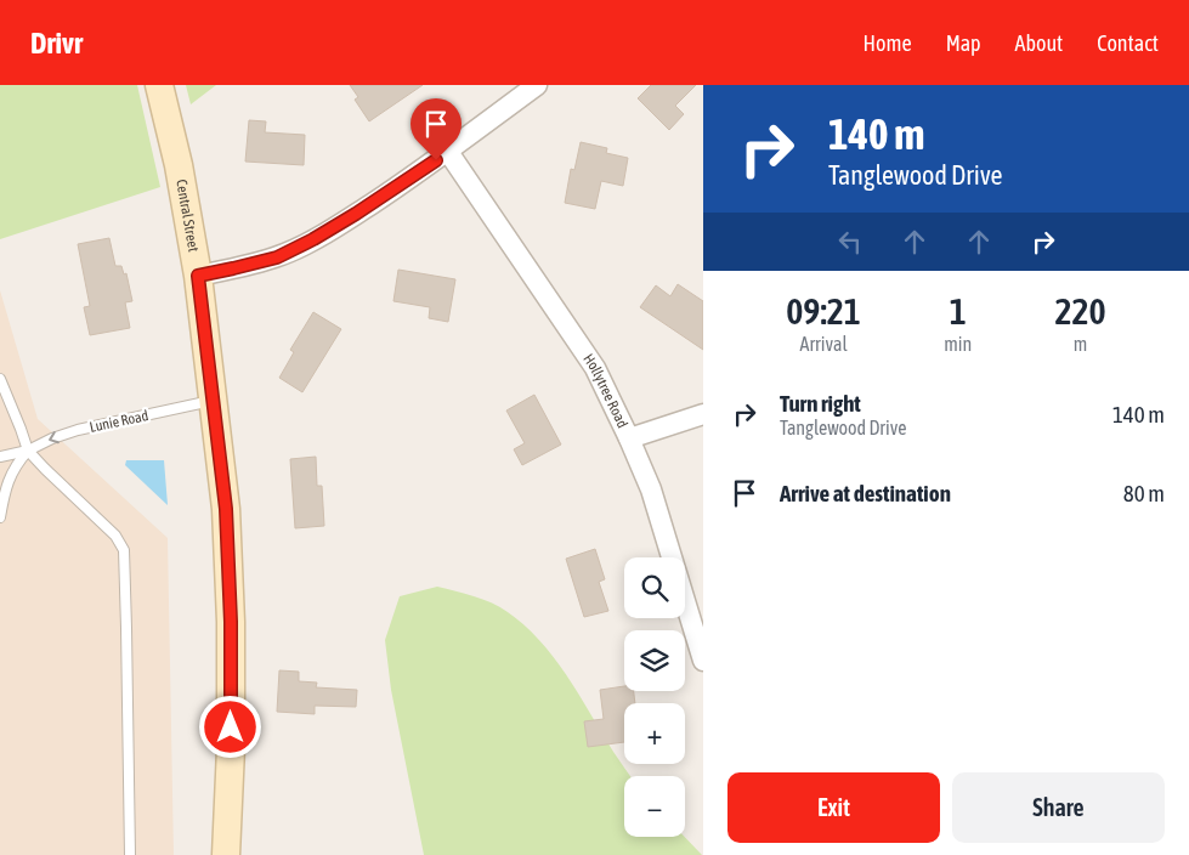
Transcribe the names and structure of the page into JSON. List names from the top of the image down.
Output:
{
  "streets": {
    "main road": ["Central Street"],
    "street": ["Hollytree Road"],
    "lane": ["Lunie Road"]
  },
  "crossings": [
    ["Central Street", "Lunie Road"]
  ],
  "one_way": ["Lunie Road"],
  "page": {
    "header": "Drivr",
    "nav": [
      "Home",
      "Map",
      "About",
      "Contact"
    ],
    "turn": ["140 m", "Tanglewood Drive"],
    "eta": [
      "09:21",
      "Arrival",
      "1",
      "min",
      "220",
      "m"
    ],
    "list": [
      {
        "name": "Turn right",
        "note": "Tanglewood Drive",
        "value": "140 m"
      },
      {
        "name": "Arrive at destination",
        "value": "80 m"
      }
    ],
    "map_buttons": ["+", "−"],
    "buttons": ["Exit", "Share"]
  }
}
